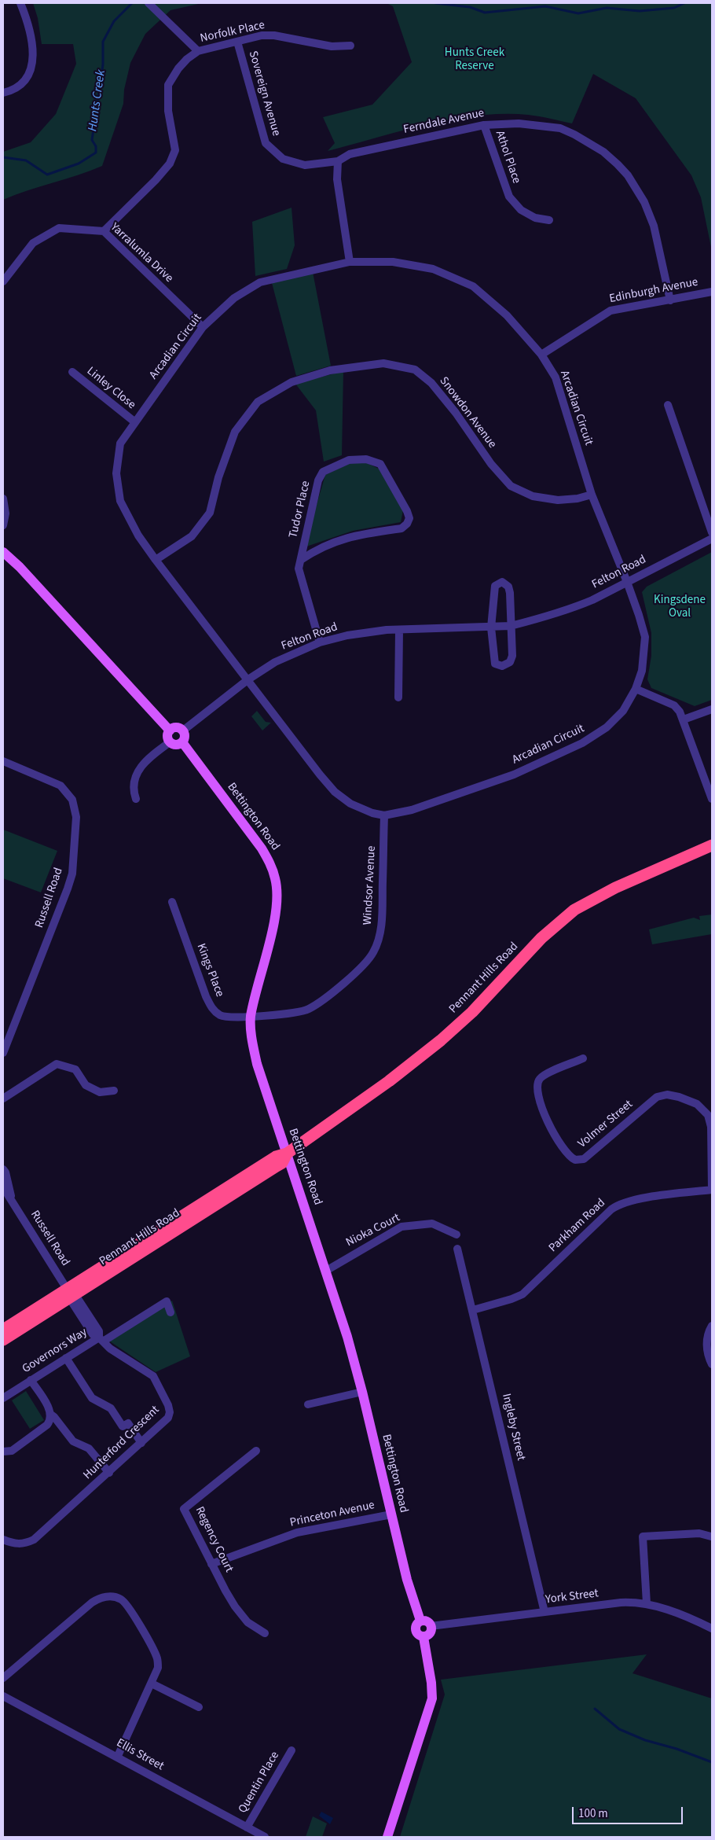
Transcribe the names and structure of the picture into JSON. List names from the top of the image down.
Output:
{
  "streets": {
    "highway": ["Pennant Hills Road"],
    "main road": ["Bettington Road"],
    "street": [
      "Norfolk Place",
      "Sovereign Avenue",
      "Ferndale Avenue",
      "Athol Place",
      "Yarralumla Drive",
      "Edinburgh Avenue",
      "Arcadian Circuit",
      "Linley Close",
      "Snowdon Avenue",
      "Tudor Place",
      "Felton Road",
      "Windsor Avenue",
      "Russell Road",
      "Kings Place",
      "Volmer Street",
      "Parkham Road",
      "Nioka Court",
      "Governors Way",
      "Ingleby Street",
      "Hunterford Crescent",
      "Princeton Avenue",
      "Regency Court",
      "York Street",
      "Ellis Street",
      "Quentin Place"
    ]
  },
  "crossings": [
    ["Norfolk Place", "Sovereign Avenue"],
    ["Norfolk Place", "Yarralumla Drive"],
    ["Sovereign Avenue", "Ferndale Avenue"],
    ["Ferndale Avenue", "Athol Place"],
    ["Ferndale Avenue", "Edinburgh Avenue"],
    ["Yarralumla Drive", "Arcadian Circuit"],
    ["Edinburgh Avenue", "Arcadian Circuit"],
    ["Arcadian Circuit", "Linley Close"],
    ["Arcadian Circuit", "Snowdon Avenue"],
    ["Arcadian Circuit", "Felton Road"],
    ["Arcadian Circuit", "Windsor Avenue"],
    ["Tudor Place", "Felton Road"],
    ["Felton Road", "Bettington Road"],
    ["Bettington Road", "Windsor Avenue"],
    ["Bettington Road", "Kings Place"],
    ["Bettington Road", "Pennant Hills Road"],
    ["Bettington Road", "Nioka Court"],
    ["Bettington Road", "Princeton Avenue"],
    ["Bettington Road", "York Street"],
    ["Windsor Avenue", "Kings Place"],
    ["Russell Road", "Pennant Hills Road"],
    ["Russell Road", "Hunterford Crescent"],
    ["Pennant Hills Road", "Hunterford Crescent"],
    ["Volmer Street", "Parkham Road"],
    ["Parkham Road", "Ingleby Street"],
    ["Governors Way", "Hunterford Crescent"],
    ["Ingleby Street", "York Street"],
    ["Princeton Avenue", "Regency Court"],
    ["Ellis Street", "Quentin Place"]
  ],
  "water": ["Hunts Creek"],
  "parks": ["Hunts Creek Reserve", "Kingsdene Oval"],
  "scale_bar": "100 m"
}
